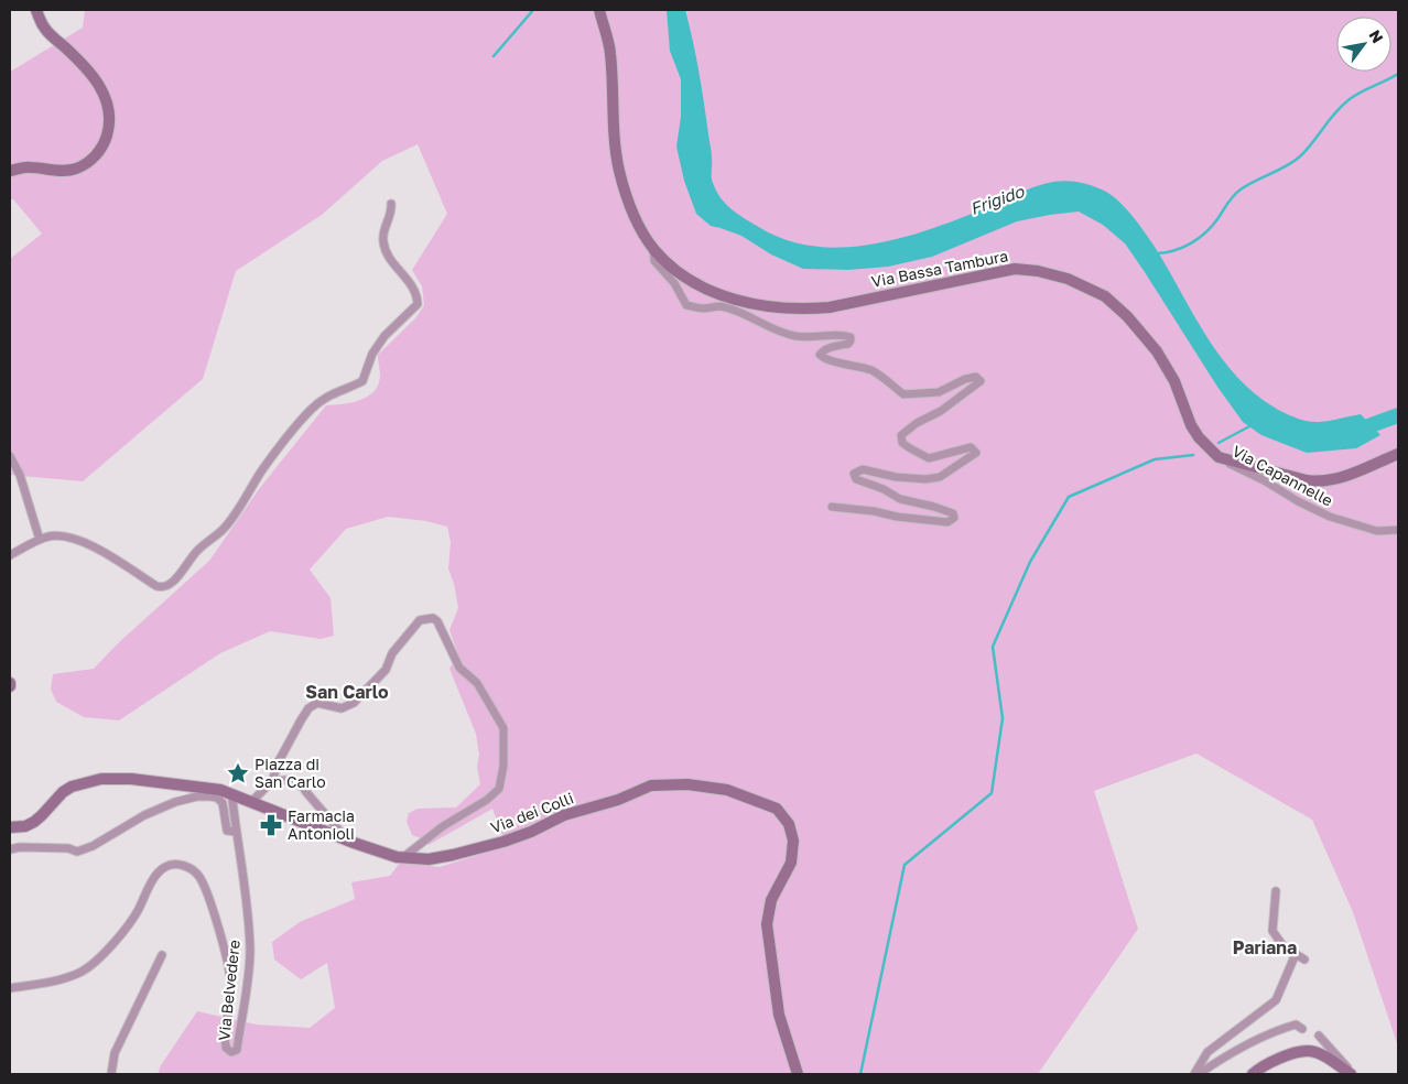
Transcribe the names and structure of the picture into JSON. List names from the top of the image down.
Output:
{
  "streets": {
    "street": [
      "Via Bassa Tambura",
      "Via Capannelle",
      "Via dei Colli",
      "Via Belvedere"
    ]
  },
  "crossings": [
    ["Via Bassa Tambura", "Via Capannelle"],
    ["Via dei Colli", "Via Belvedere"]
  ],
  "districts": ["San Carlo", "Pariana"],
  "water": ["Frigido"],
  "places": {
    "place": ["Piazza di San Carlo"],
    "pharmacy": ["Farmacia Antonioli"]
  },
  "north": "top right"
}
